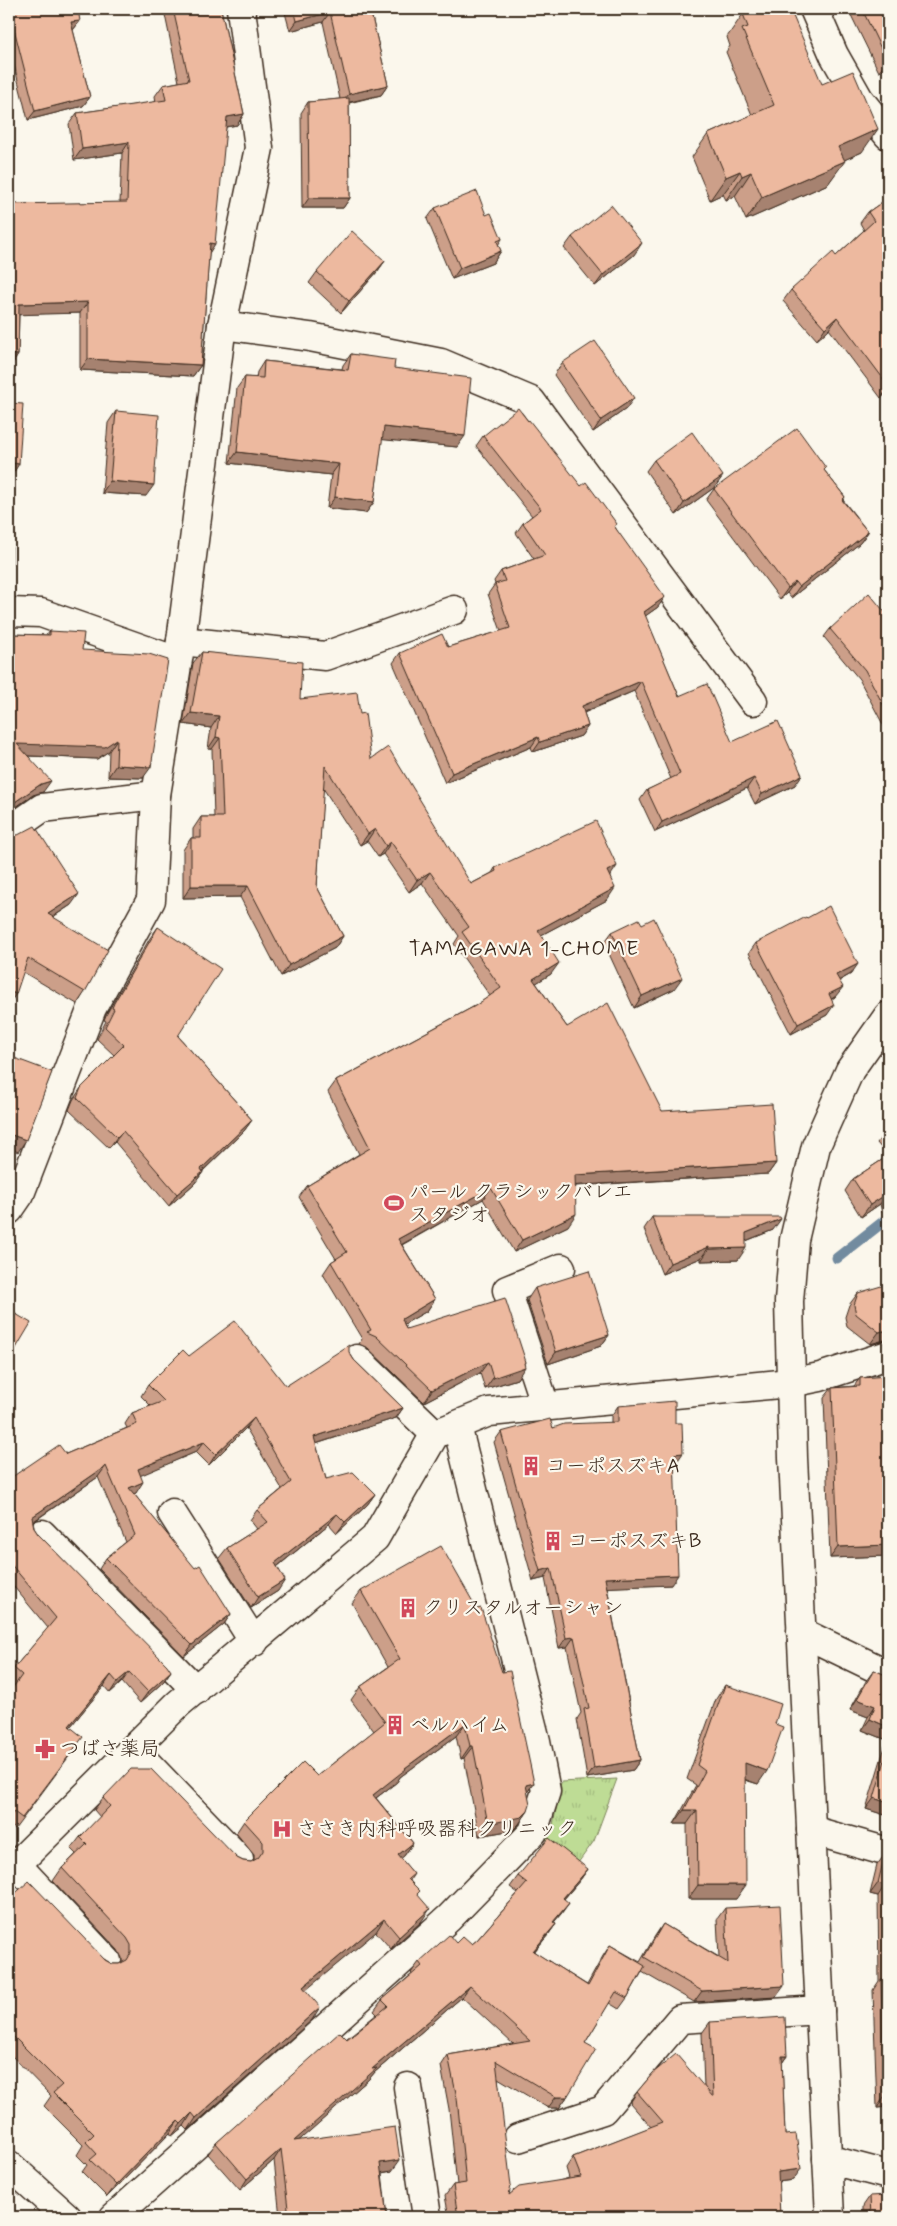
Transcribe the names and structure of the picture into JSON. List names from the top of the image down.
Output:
{
  "districts": ["TAMAGAWA 1-CHOME"],
  "places": {
    "sports": ["パール クラシックバレエ スタジオ"],
    "building": [
      "コーポスズキA",
      "コーポスズキB",
      "クリスタルオーシャン",
      "ベルハイム"
    ],
    "pharmacy": ["つばさ薬局"],
    "hospital": ["ささき内科呼吸器科クリニック"]
  }
}
